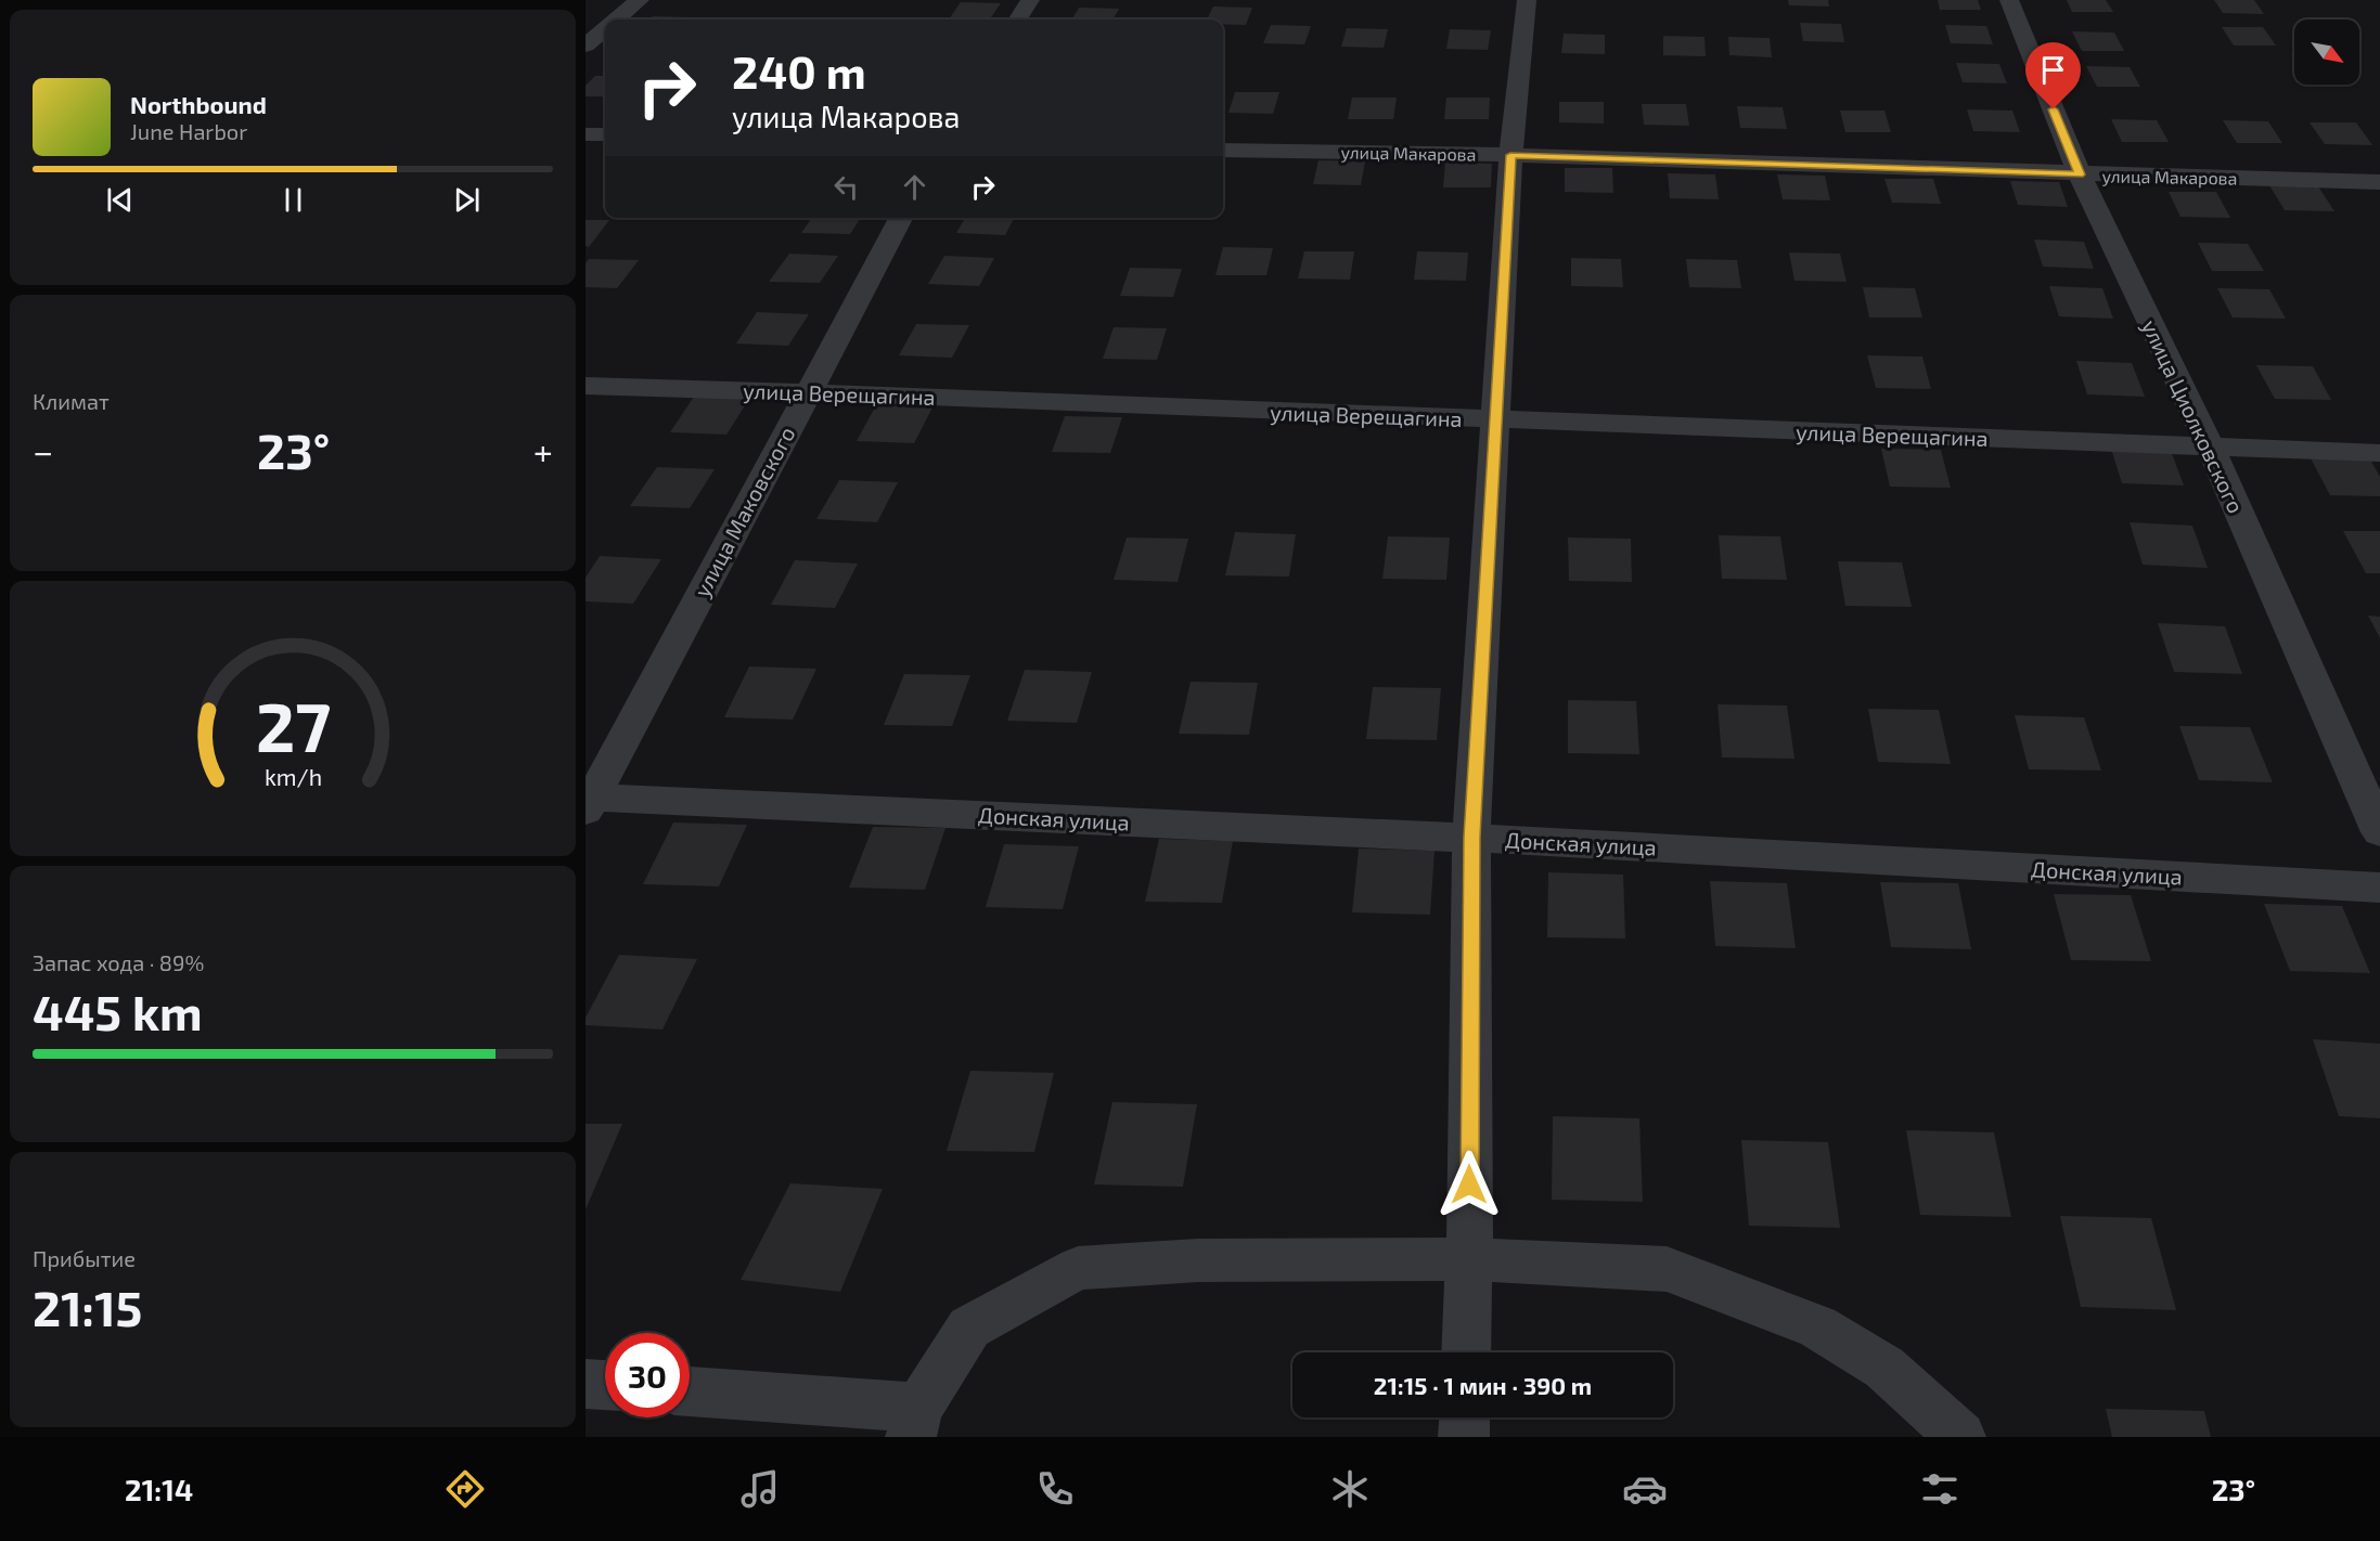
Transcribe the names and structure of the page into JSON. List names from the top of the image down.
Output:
{
  "streets": {
    "street": [
      "улица Макарова",
      "улица Верещагина",
      "улица Циолковского",
      "улица Маковского",
      "Донская улица"
    ]
  },
  "crossings": [
    ["улица Макарова", "улица Циолковского"],
    ["улица Верещагина", "улица Циолковского"],
    ["улица Верещагина", "улица Маковского"],
    ["улица Маковского", "Донская улица"]
  ],
  "north": "bottom right",
  "page": {
    "turn": ["240 m", "улица Макарова"],
    "song": ["Northbound", "June Harbor"],
    "tile": [
      "Климат",
      ["Запас хода · 89%", "445 km"],
      ["Прибытие", "21:15"]
    ],
    "heat": ["−", "23°", "+"],
    "limit": "30",
    "trip": "21:15 · 1 мин · 390 m",
    "tabs": ["21:14", "23°"],
    "gauge": ["27", "km/h"]
  }
}
